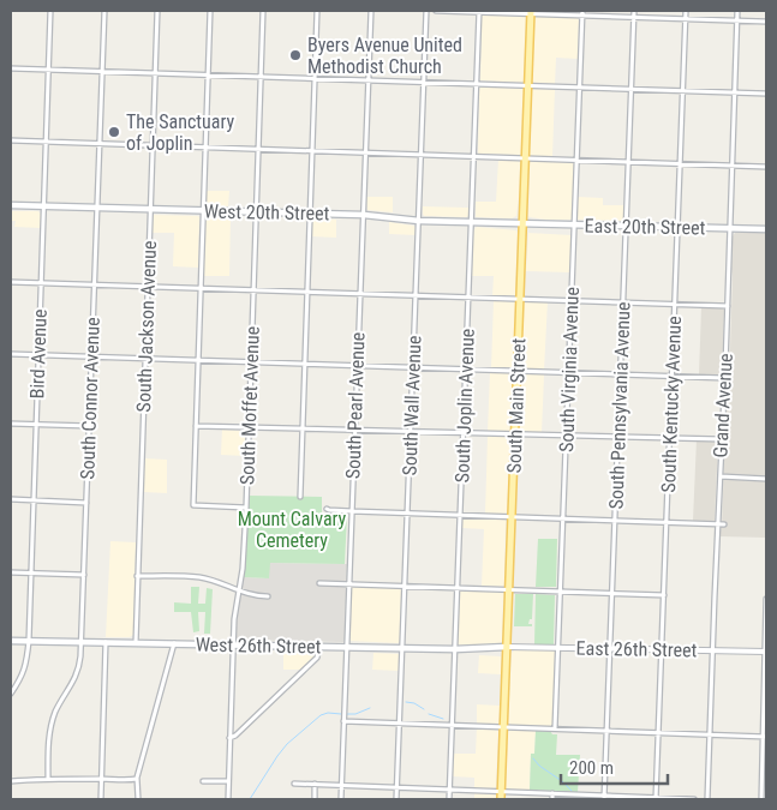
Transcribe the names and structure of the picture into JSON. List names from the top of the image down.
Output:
{
  "streets": {
    "main road": [
      "West 20th Street",
      "East 20th Street",
      "South Main Street",
      "West 26th Street"
    ],
    "street": [
      "South Jackson Avenue",
      "Bird Avenue",
      "South Virginia Avenue",
      "South Connor Avenue",
      "South Kentucky Avenue",
      "South Moffet Avenue",
      "South Pearl Avenue",
      "South Wall Avenue",
      "South Joplin Avenue",
      "South Pennsylvania Avenue",
      "Grand Avenue",
      "East 26th Street"
    ]
  },
  "crossings": [
    ["West 20th Street", "East 20th Street"],
    ["West 20th Street", "South Jackson Avenue"],
    ["West 20th Street", "Bird Avenue"],
    ["West 20th Street", "South Connor Avenue"],
    ["West 20th Street", "South Moffet Avenue"],
    ["West 20th Street", "South Pearl Avenue"],
    ["West 20th Street", "South Wall Avenue"],
    ["West 20th Street", "South Joplin Avenue"],
    ["West 20th Street", "South Main Street"],
    ["East 20th Street", "South Virginia Avenue"],
    ["East 20th Street", "South Kentucky Avenue"],
    ["East 20th Street", "South Main Street"],
    ["East 20th Street", "South Pennsylvania Avenue"],
    ["East 20th Street", "Grand Avenue"],
    ["South Jackson Avenue", "West 26th Street"],
    ["Bird Avenue", "West 26th Street"],
    ["South Virginia Avenue", "East 26th Street"],
    ["South Connor Avenue", "West 26th Street"],
    ["South Kentucky Avenue", "East 26th Street"],
    ["South Moffet Avenue", "West 26th Street"],
    ["South Pearl Avenue", "West 26th Street"],
    ["South Wall Avenue", "West 26th Street"],
    ["South Joplin Avenue", "West 26th Street"],
    ["South Main Street", "West 26th Street"],
    ["South Main Street", "East 26th Street"],
    ["South Pennsylvania Avenue", "East 26th Street"],
    ["Grand Avenue", "East 26th Street"],
    ["West 26th Street", "East 26th Street"]
  ],
  "parks": ["Mount Calvary Cemetery"],
  "places": ["Byers Avenue United Methodist Church", "The Sanctuary of Joplin"],
  "scale_bar": "200 m"
}
